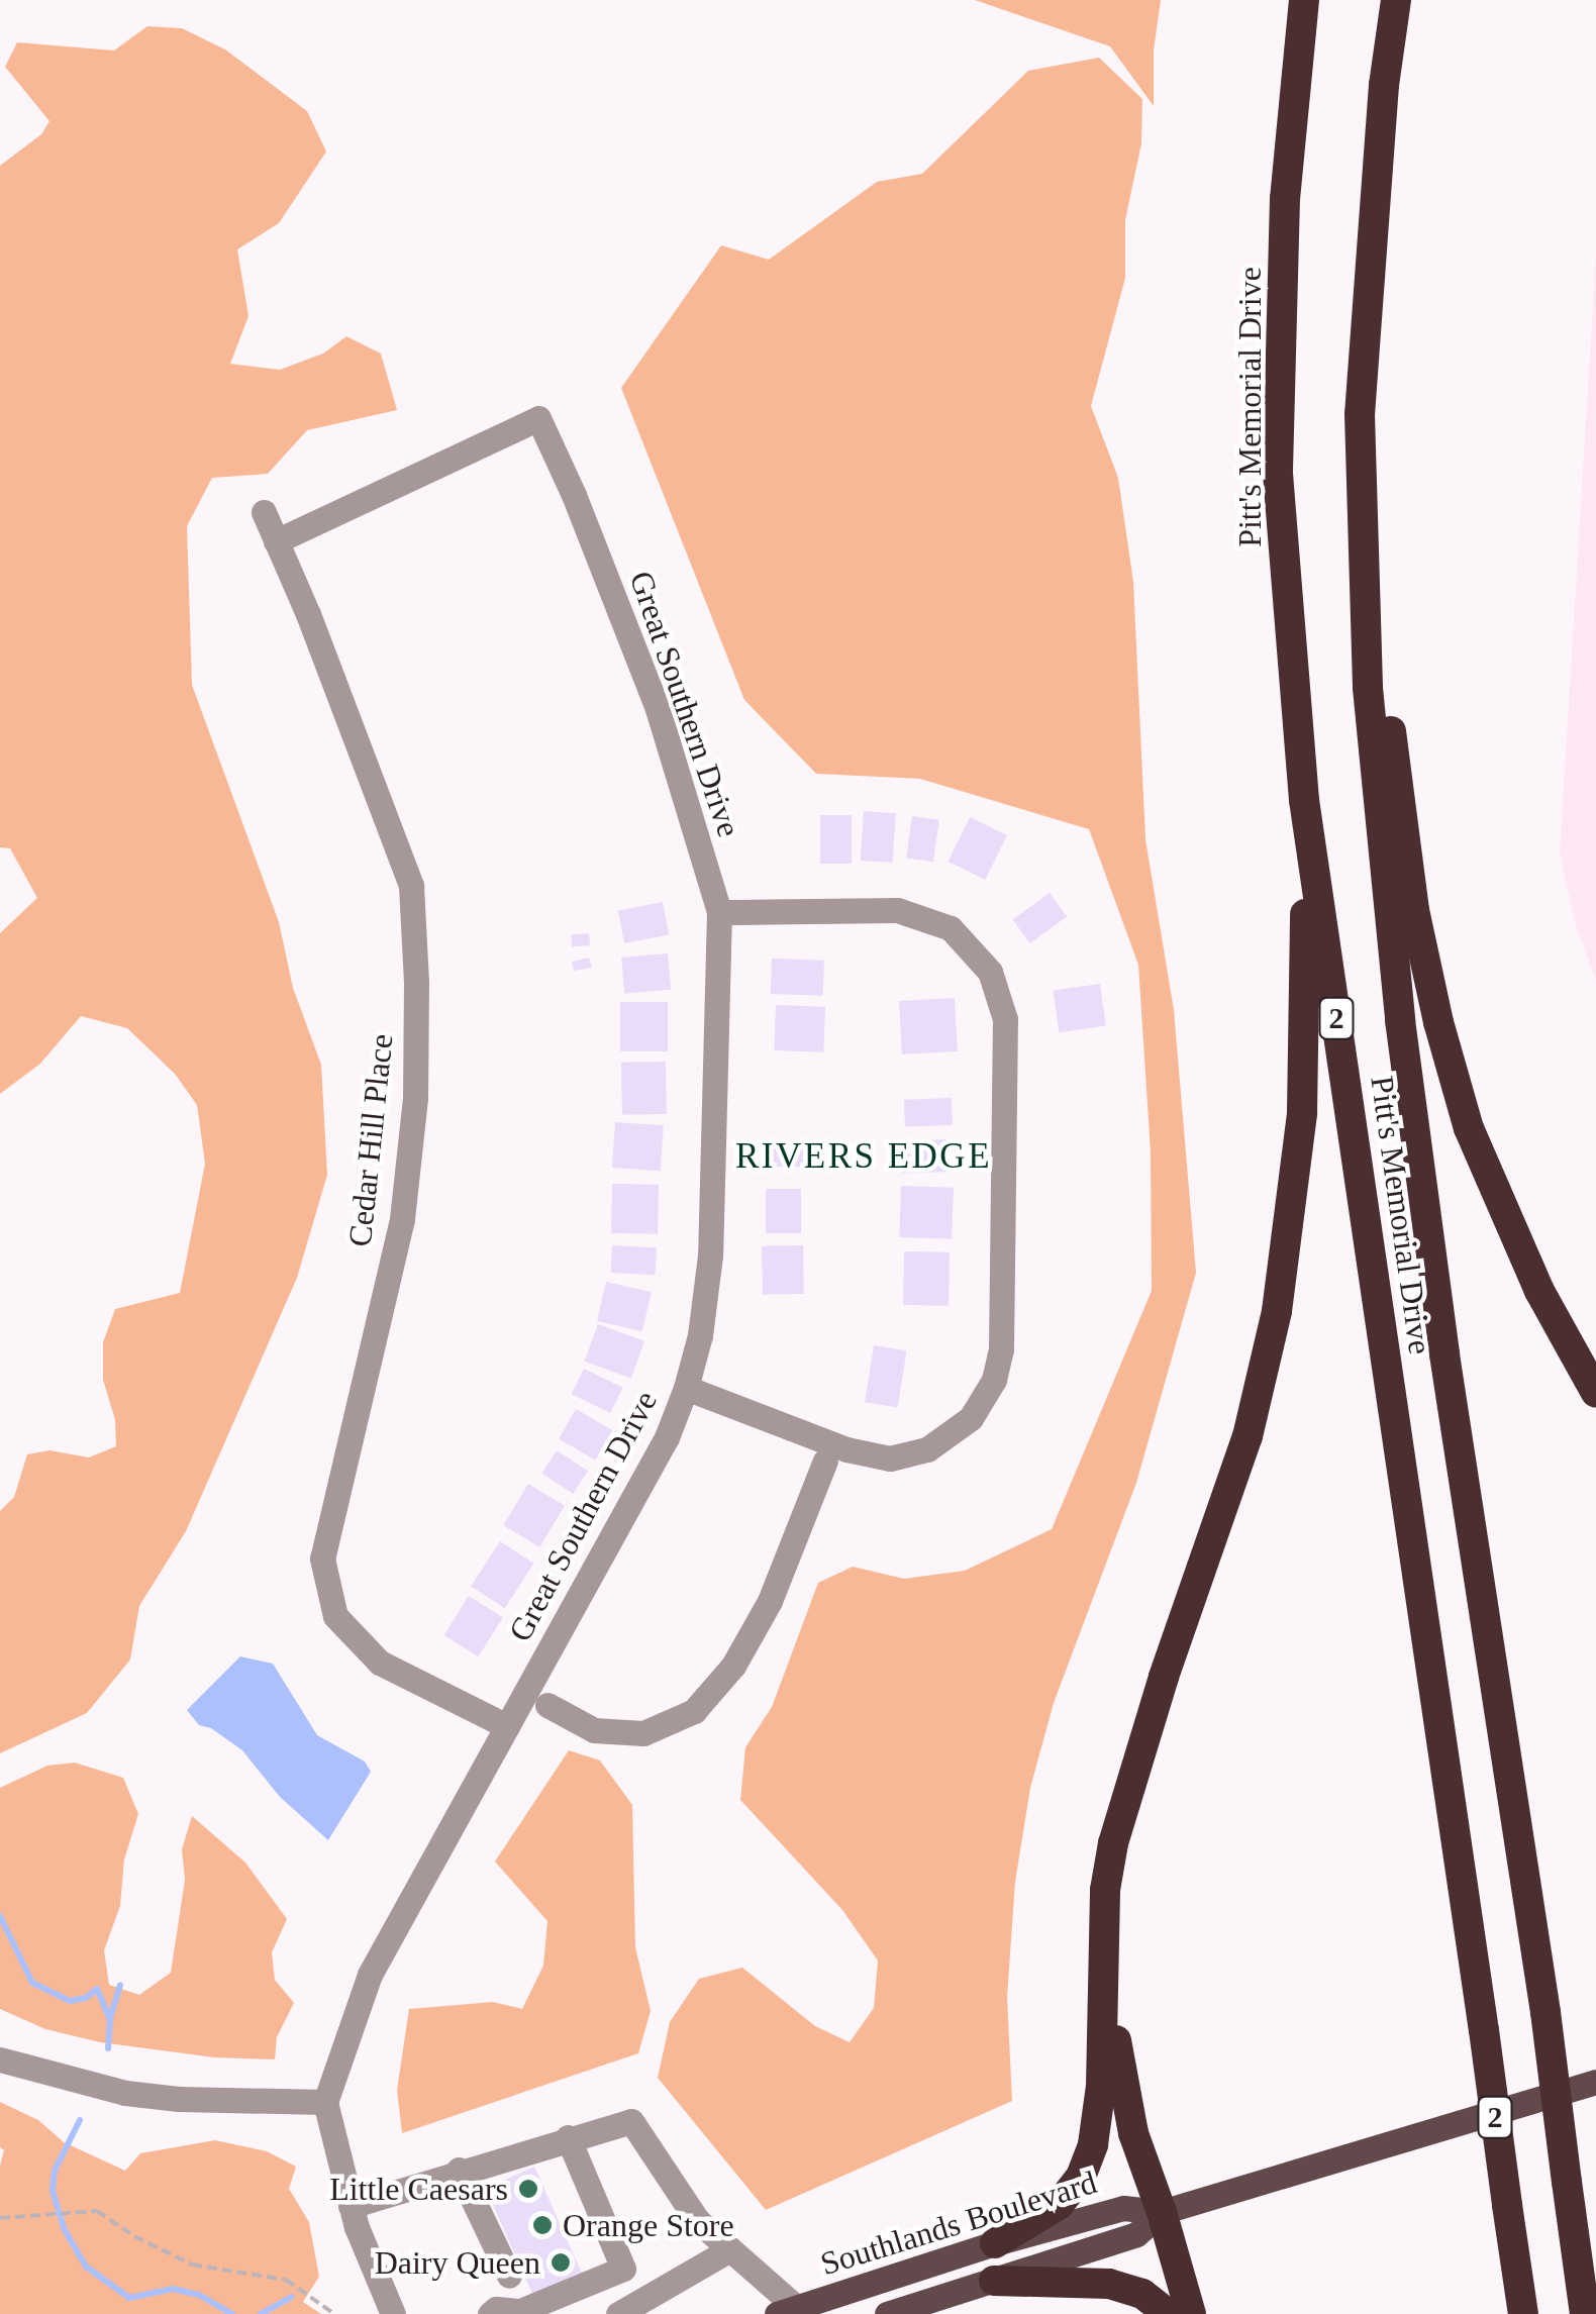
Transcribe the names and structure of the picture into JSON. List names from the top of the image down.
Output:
{
  "streets": {
    "highway": ["Pitt's Memorial Drive", "2"],
    "main road": ["Southlands Boulevard"],
    "street": ["Great Southern Drive", "Cedar Hill Place"]
  },
  "crossings": [
    ["Great Southern Drive", "Cedar Hill Place"]
  ],
  "districts": ["RIVERS EDGE"],
  "places": ["Little Caesars", "Orange Store", "Dairy Queen"]
}
